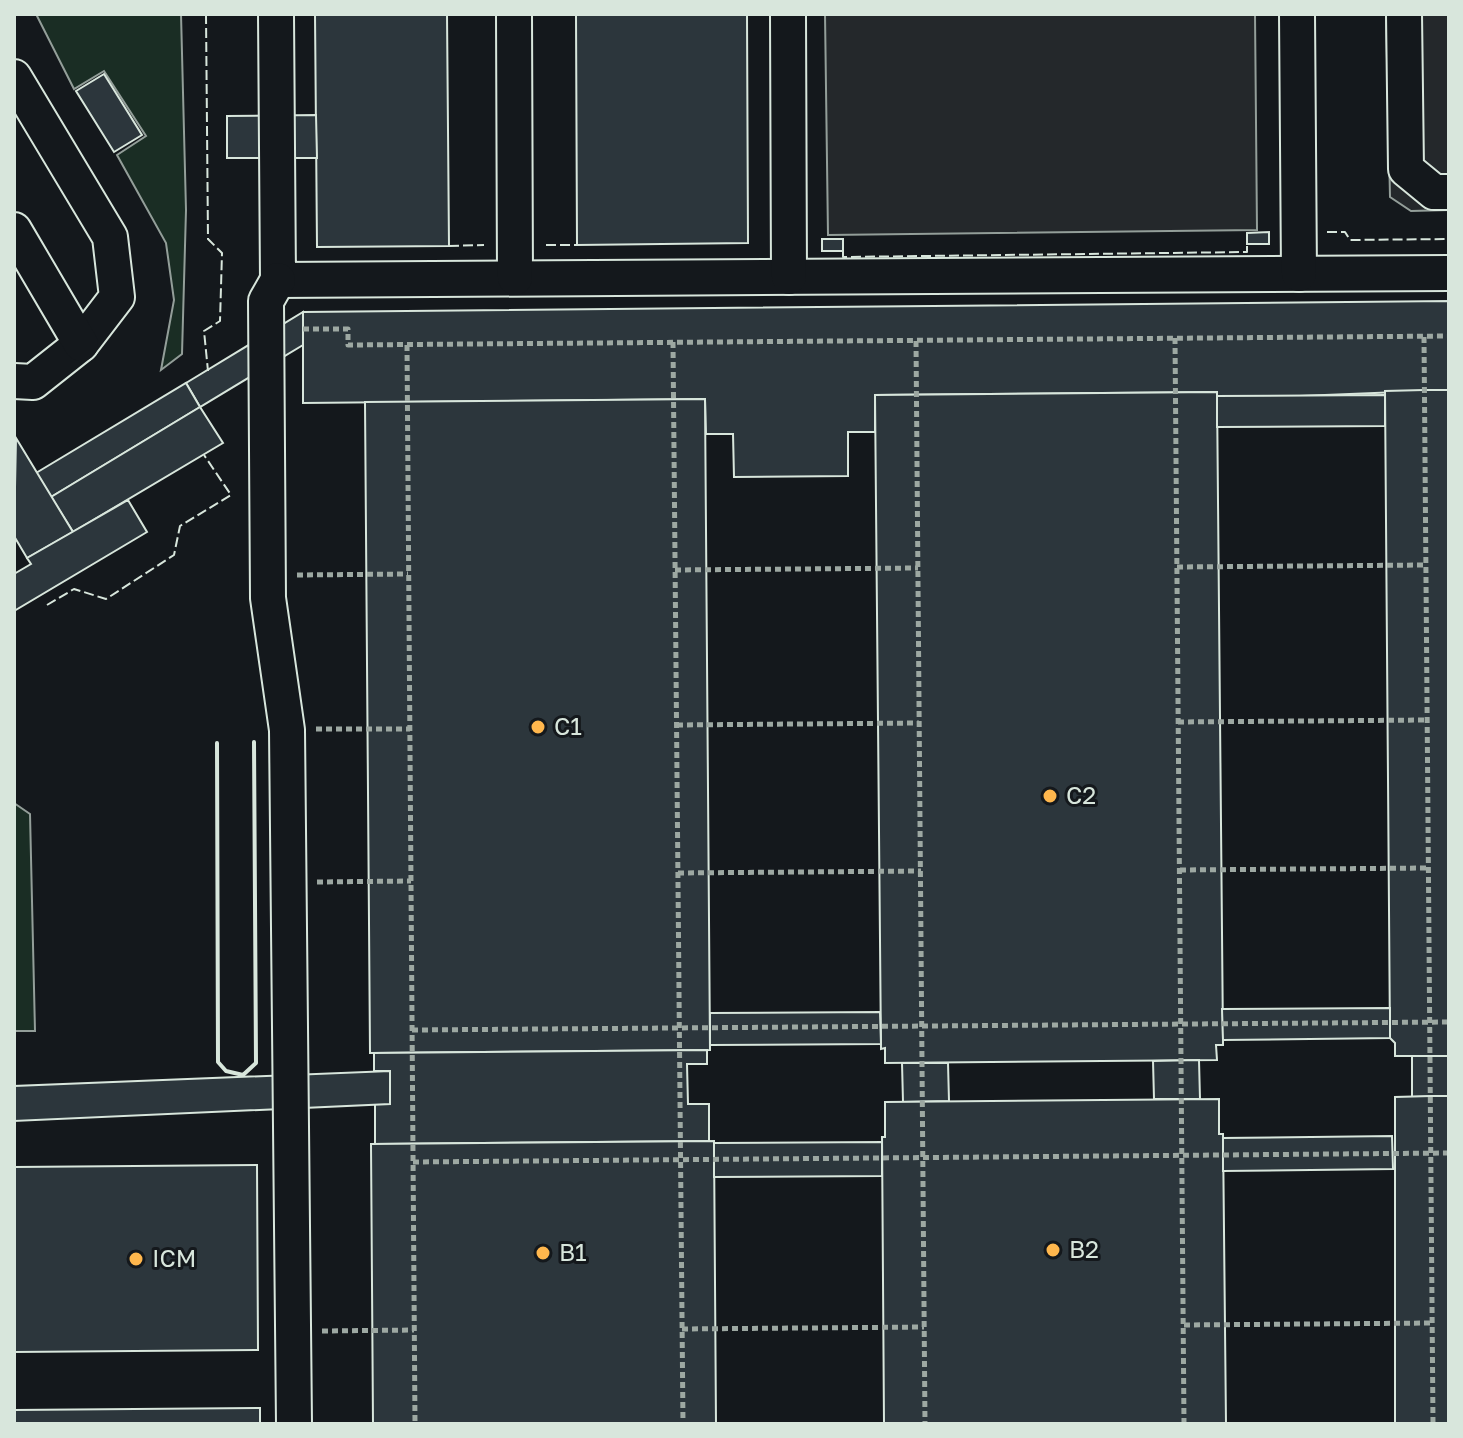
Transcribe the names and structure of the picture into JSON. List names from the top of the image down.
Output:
{
  "places": [
    "C1",
    "C2",
    "B2",
    "B1",
    "ICM"
  ]
}
